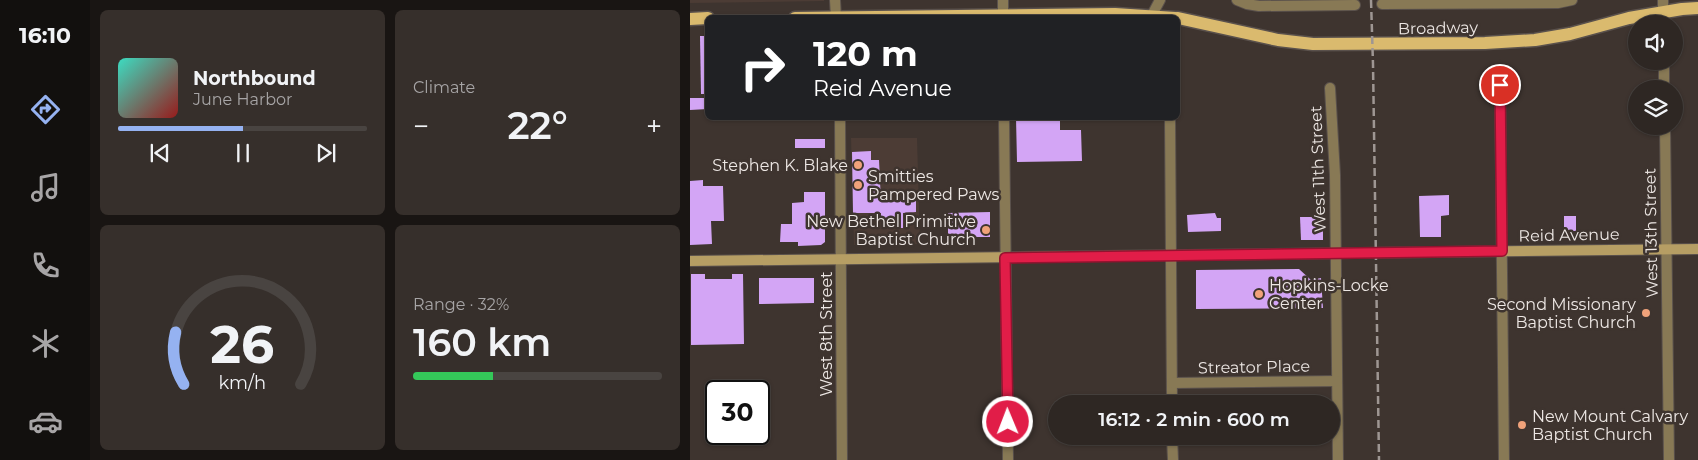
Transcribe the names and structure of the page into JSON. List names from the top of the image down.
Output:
{
  "streets": {
    "main road": ["Broadway"],
    "street": [
      "West 11th Street",
      "West 13th Street",
      "Reid Avenue",
      "West 8th Street",
      "Streator Place"
    ]
  },
  "crossings": [
    ["West 11th Street", "Reid Avenue"],
    ["West 11th Street", "Streator Place"],
    ["West 13th Street", "Reid Avenue"],
    ["Reid Avenue", "West 8th Street"]
  ],
  "places": [
    "Stephen K. Blake",
    "Smitties Pampered Paws",
    "New Bethel Primitive Baptist Church",
    "Hopkins-Locke Center",
    "Second Missionary Baptist Church",
    "New Mount Calvary Baptist Church"
  ],
  "page": {
    "tabs": "16:10",
    "tile": [
      "Climate",
      ["Range · 32%", "160 km"]
    ],
    "turn": ["120 m", "Reid Avenue"],
    "song": ["Northbound", "June Harbor"],
    "heat": ["−", "22°", "+"],
    "limit": "30",
    "trip": "16:12 · 2 min · 600 m",
    "gauge": ["26", "km/h"]
  }
}
